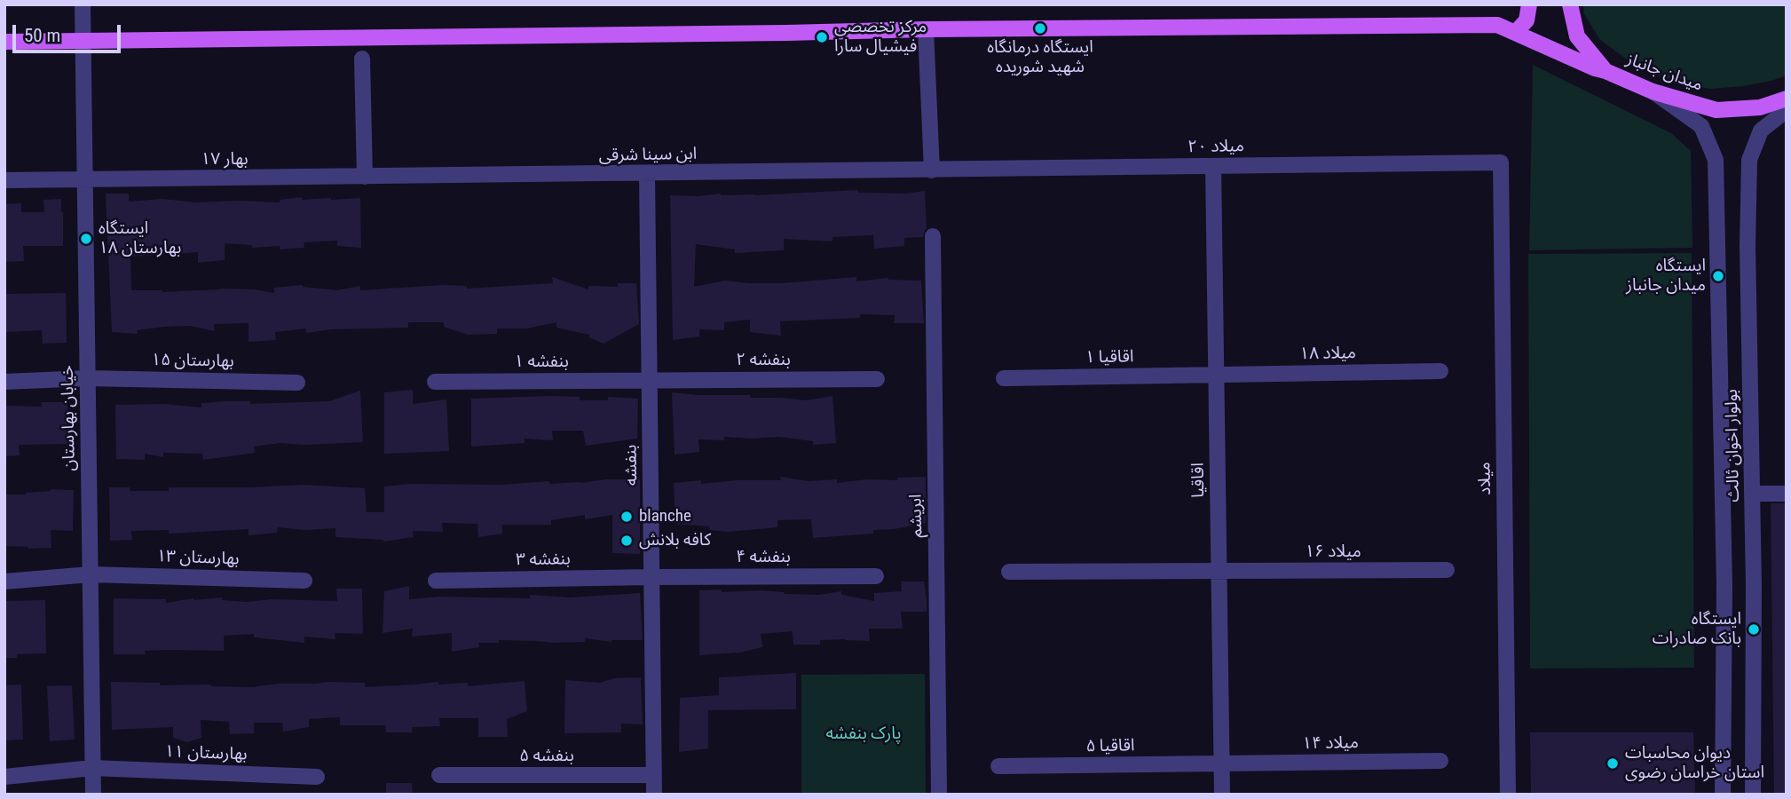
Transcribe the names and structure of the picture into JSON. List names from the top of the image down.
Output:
{
  "streets": {
    "main road": ["میدان جانباز"],
    "street": [
      "میلاد ۲۰",
      "ابن سینا شرقی",
      "بهار ۱۷",
      "میلاد ۱۸",
      "اقاقیا ۱",
      "بنفشه ۲",
      "بهارستان ۱۵",
      "بنفشه ۱",
      "خیابان بهارستان",
      "بولوار اخوان ثالث",
      "بنفشه",
      "میلاد",
      "اقاقیا",
      "ابریشم",
      "میلاد ۱۶",
      "بنفشه ۴",
      "بهارستان ۱۳",
      "بنفشه ۳",
      "میلاد ۱۴",
      "اقاقیا ۵",
      "بهارستان ۱۱",
      "بنفشه ۵"
    ]
  },
  "crossings": [
    ["میلاد ۲۰", "ابن سینا شرقی"],
    ["میلاد ۲۰", "میلاد"],
    ["میلاد ۲۰", "اقاقیا"],
    ["ابن سینا شرقی", "بهار ۱۷"],
    ["ابن سینا شرقی", "بنفشه"],
    ["بهار ۱۷", "خیابان بهارستان"],
    ["میلاد ۱۸", "اقاقیا ۱"],
    ["میلاد ۱۸", "اقاقیا"],
    ["اقاقیا ۱", "اقاقیا"],
    ["بنفشه ۲", "بنفشه ۱"],
    ["بنفشه ۲", "بنفشه"],
    ["بهارستان ۱۵", "خیابان بهارستان"],
    ["بنفشه ۱", "بنفشه"],
    ["خیابان بهارستان", "بهارستان ۱۳"],
    ["خیابان بهارستان", "بهارستان ۱۱"],
    ["بنفشه", "بنفشه ۴"],
    ["بنفشه", "بنفشه ۳"],
    ["بنفشه", "بنفشه ۵"],
    ["اقاقیا", "میلاد ۱۶"],
    ["اقاقیا", "میلاد ۱۴"],
    ["اقاقیا", "اقاقیا ۵"],
    ["بنفشه ۴", "بنفشه ۳"],
    ["میلاد ۱۴", "اقاقیا ۵"]
  ],
  "parks": ["پارک بنفشه"],
  "places": [
    "ایستگاه درمانگاه شهید شوریده",
    "مرکز تخصصی فیشیال سارا",
    "ایستگاه بهارستان ۱۸",
    "ایستگاه میدان جانباز",
    "blanche",
    "کافه بلانش",
    "ایستگاه بانک صادرات",
    "دیوان محاسبات استان خراسان رضوی"
  ],
  "scale_bar": "50 m"
}
